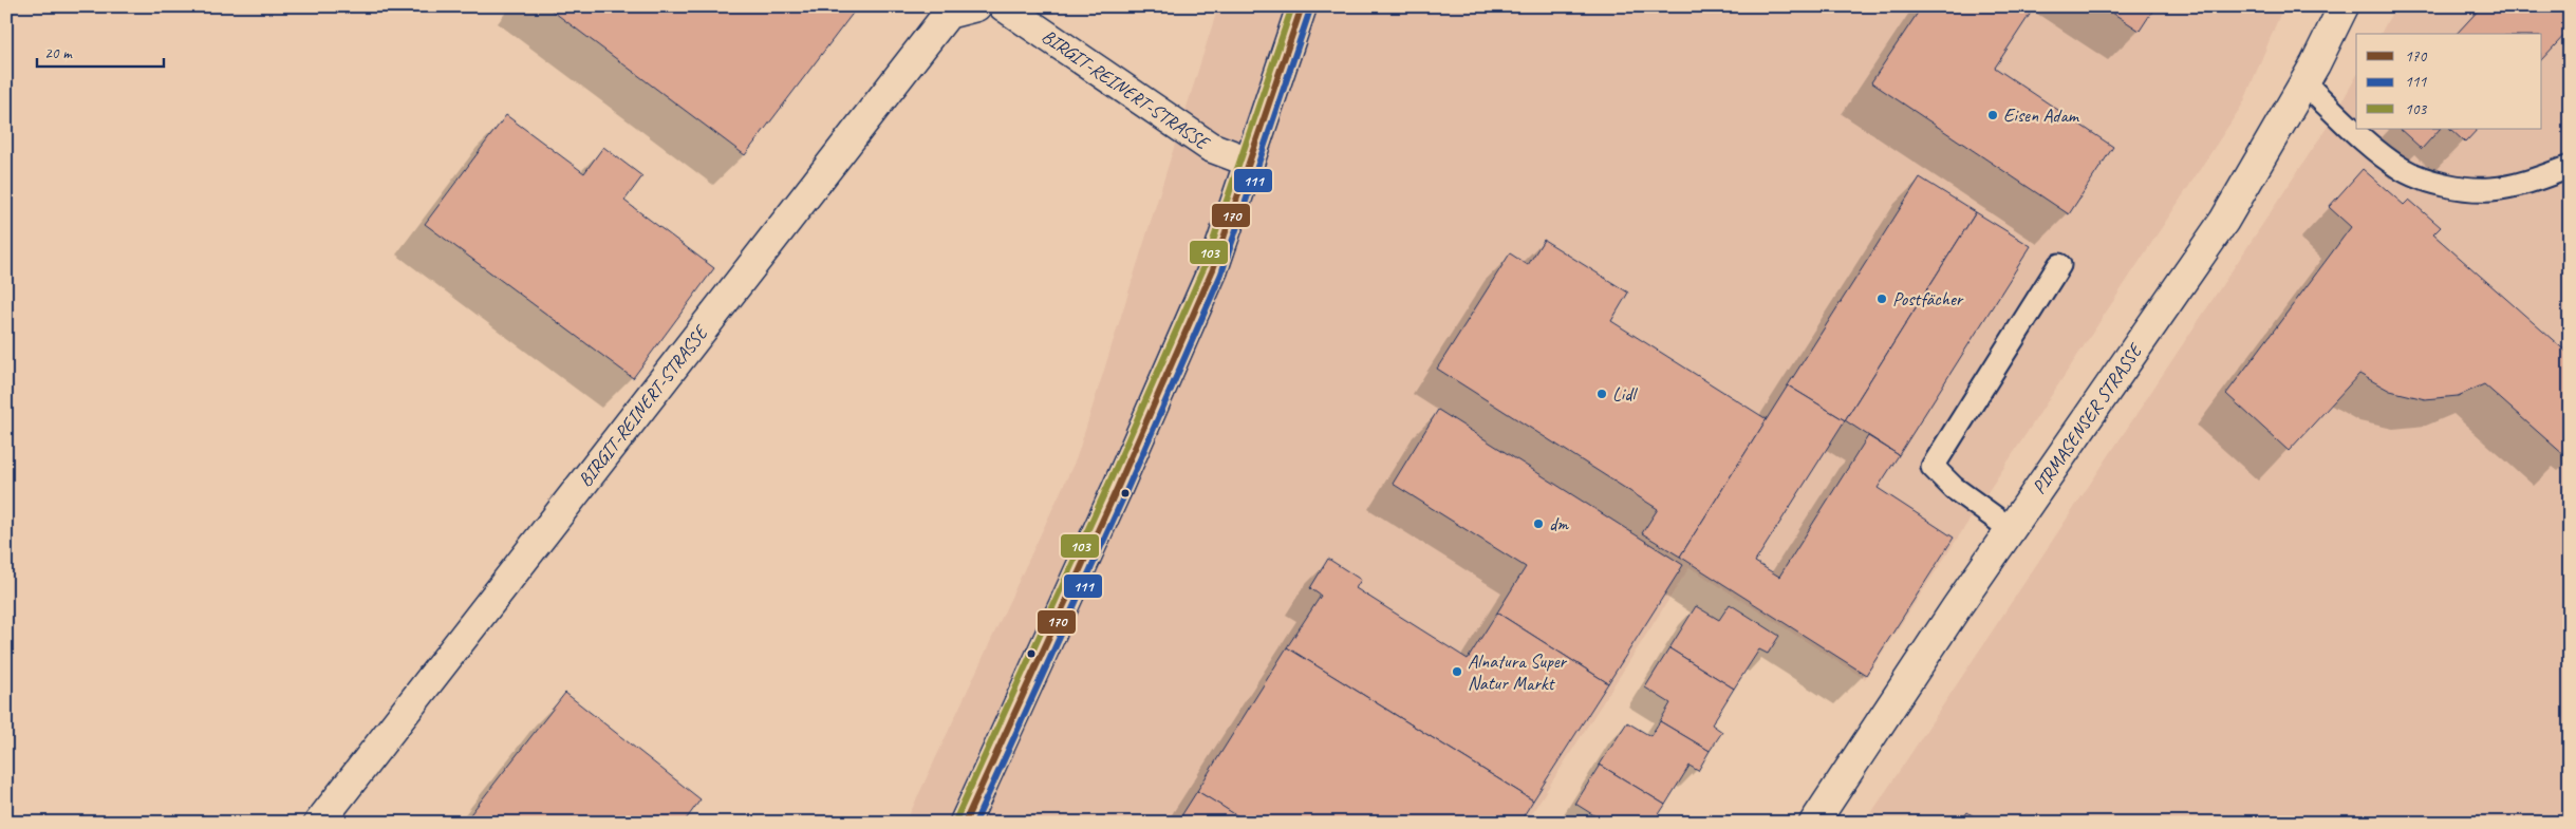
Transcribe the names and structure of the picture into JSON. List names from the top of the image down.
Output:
{
  "streets": {
    "street": ["BIRGIT-REINERT-STRASSE", "PIRMASENSER STRASSE"]
  },
  "places": [
    "Eisen Adam",
    "Postfächer",
    "Lidl",
    "dm",
    "Alnatura Super Natur Markt"
  ],
  "lines": ["transit line 170", "transit line 103", "transit line 111"],
  "legend": ["170", "111", "103"],
  "scale_bar": "20 m"
}
